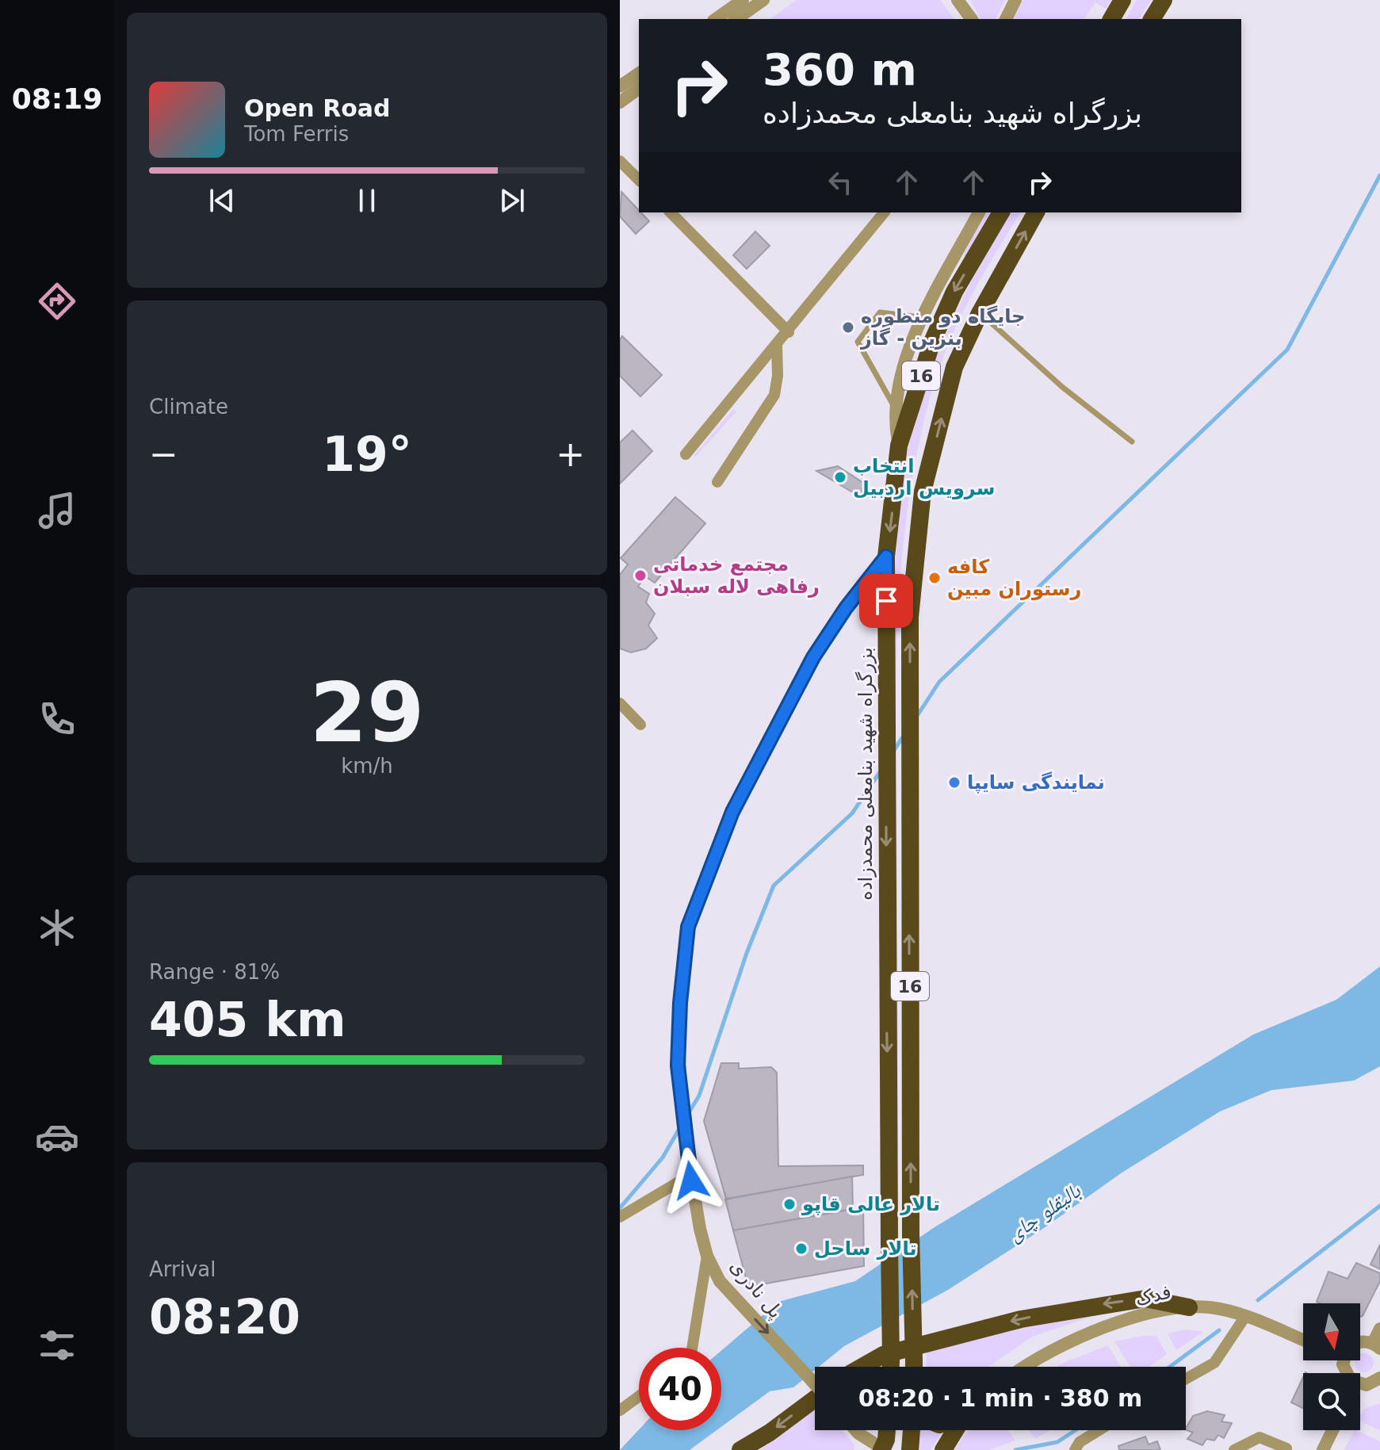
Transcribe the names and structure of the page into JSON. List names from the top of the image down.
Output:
{
  "streets": {
    "highway": ["16", "بزرگراه شهید بنامعلی محمدزاده"],
    "street": ["پل نادری", "فدک"]
  },
  "crossings": [
    ["بزرگراه شهید بنامعلی محمدزاده", "پل نادری"]
  ],
  "water": ["بالیقلو چای"],
  "places": [
    "جایگاه دو منظوره بنزین - گاز",
    "انتخاب سرویس اردبیل",
    "مجتمع خدماتی رفاهی لاله سبلان",
    "کافه رستوران مبین",
    "نمایندگی سایپا",
    "تالار عالی قاپو",
    "تالار ساحل"
  ],
  "north": "bottom",
  "page": {
    "tabs": "08:19",
    "turn": ["360 m", "بزرگراه شهید بنامعلی محمدزاده"],
    "song": ["Open Road", "Tom Ferris"],
    "tile": [
      "Climate",
      ["29", "km/h"],
      ["Range · 81%", "405 km"],
      ["Arrival", "08:20"]
    ],
    "heat": ["−", "19°", "+"],
    "limit": "40",
    "trip": "08:20 · 1 min · 380 m"
  }
}
